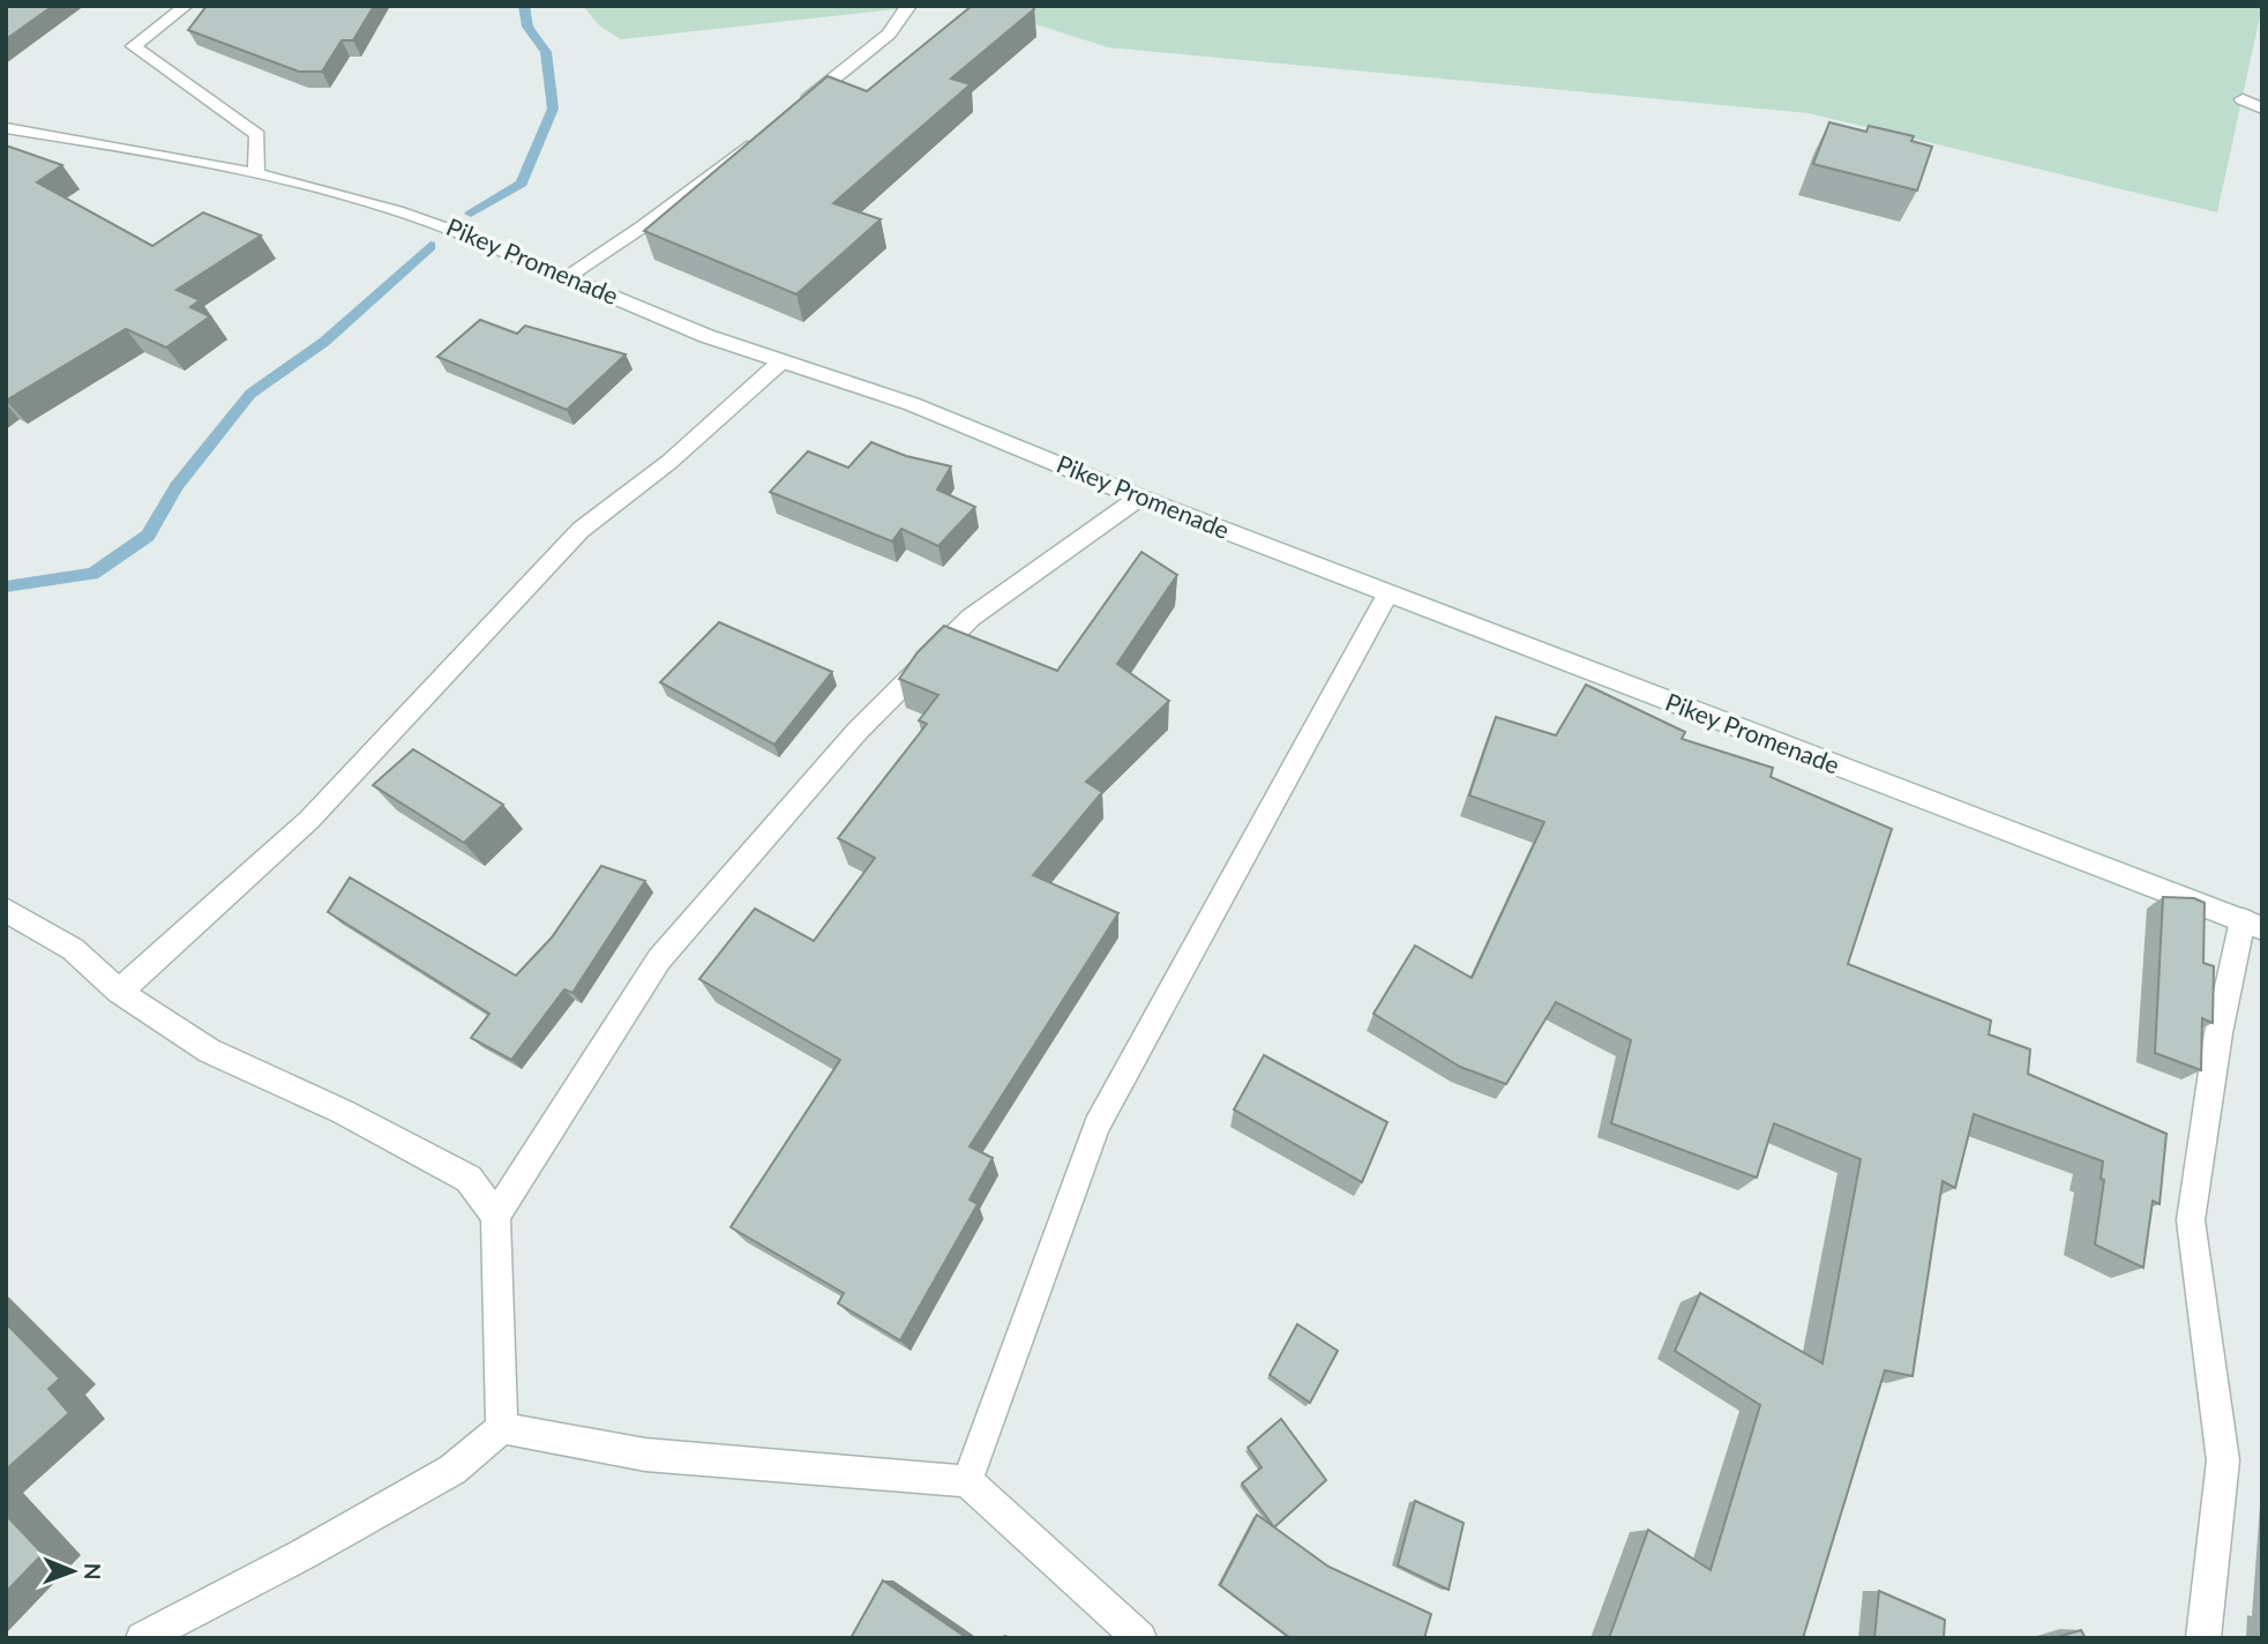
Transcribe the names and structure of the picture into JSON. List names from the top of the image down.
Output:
{
  "streets": {
    "street": ["Pikey Promenade"]
  },
  "north": "right"
}
